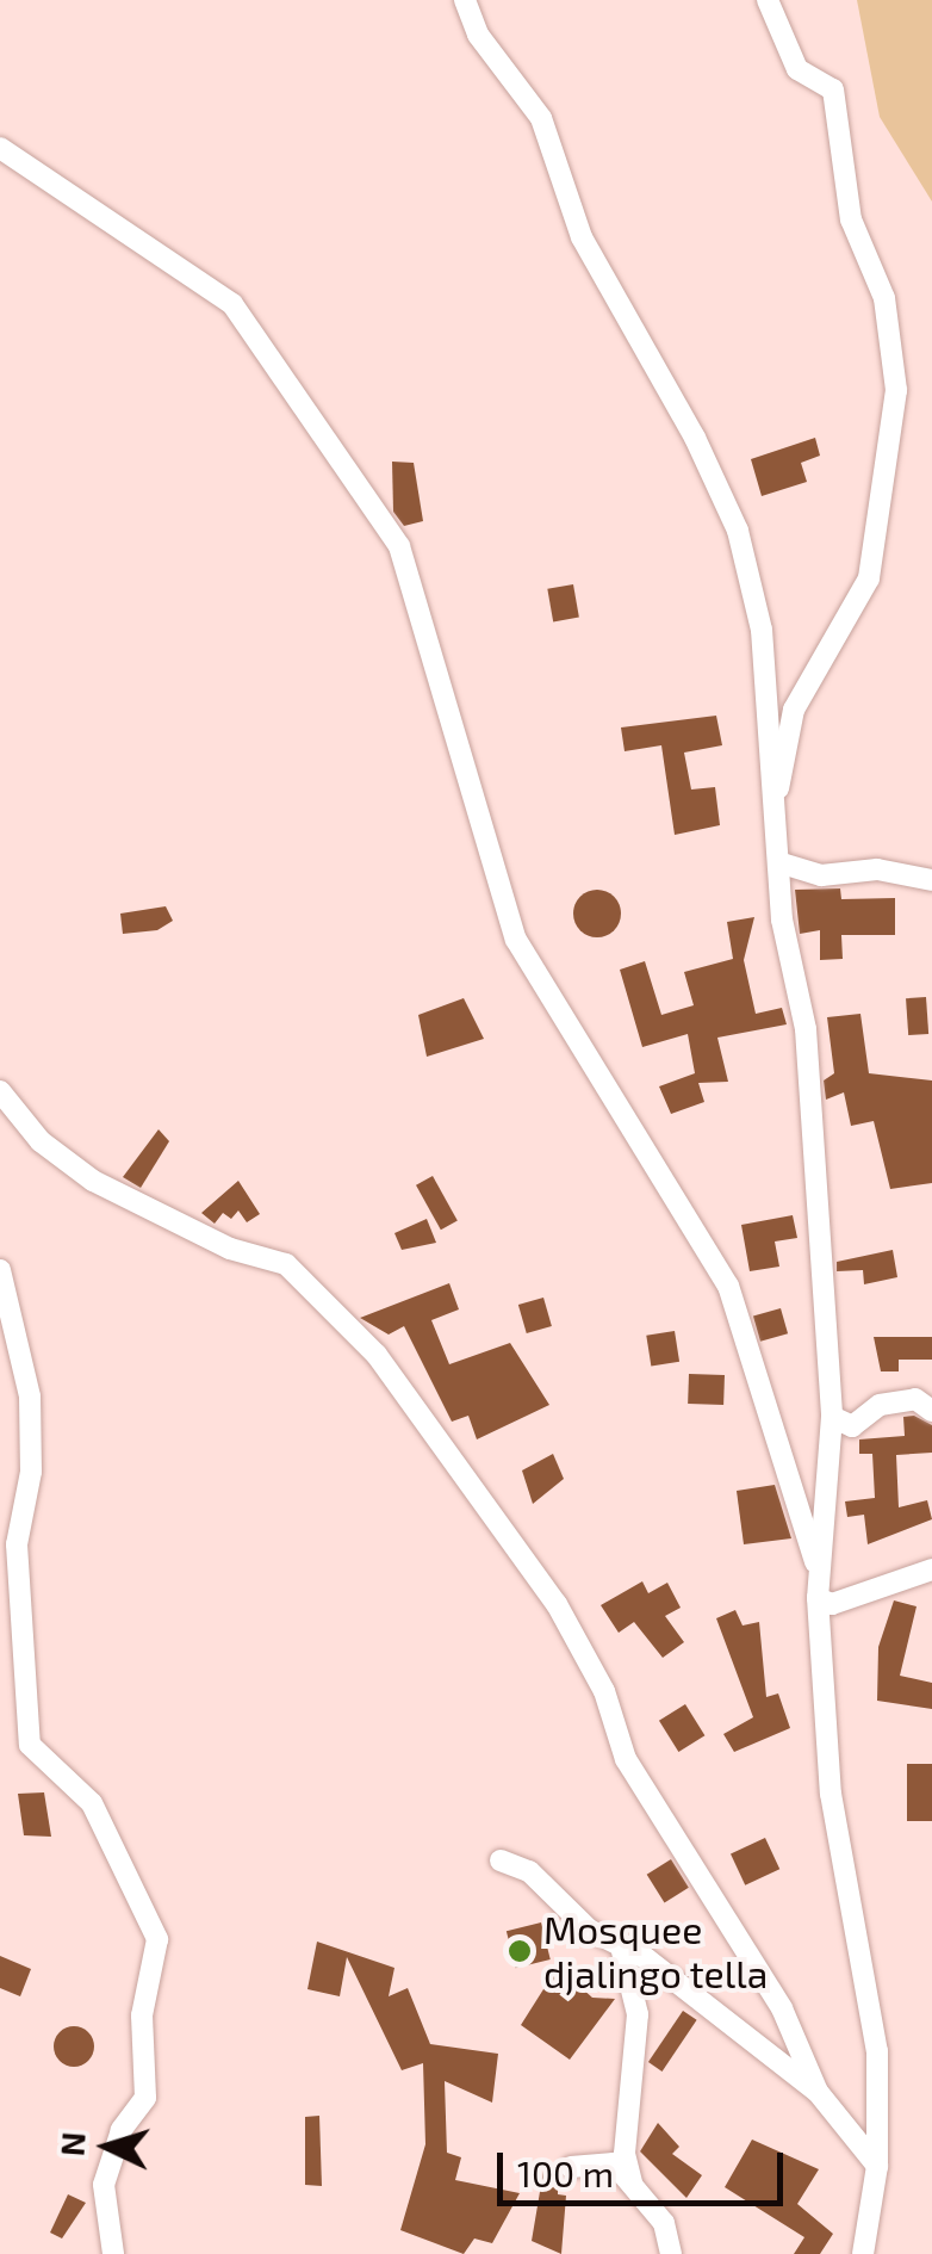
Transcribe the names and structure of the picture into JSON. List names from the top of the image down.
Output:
{
  "places": ["Mosquee djalingo tella"],
  "scale_bar": "100 m",
  "north": "left"
}
